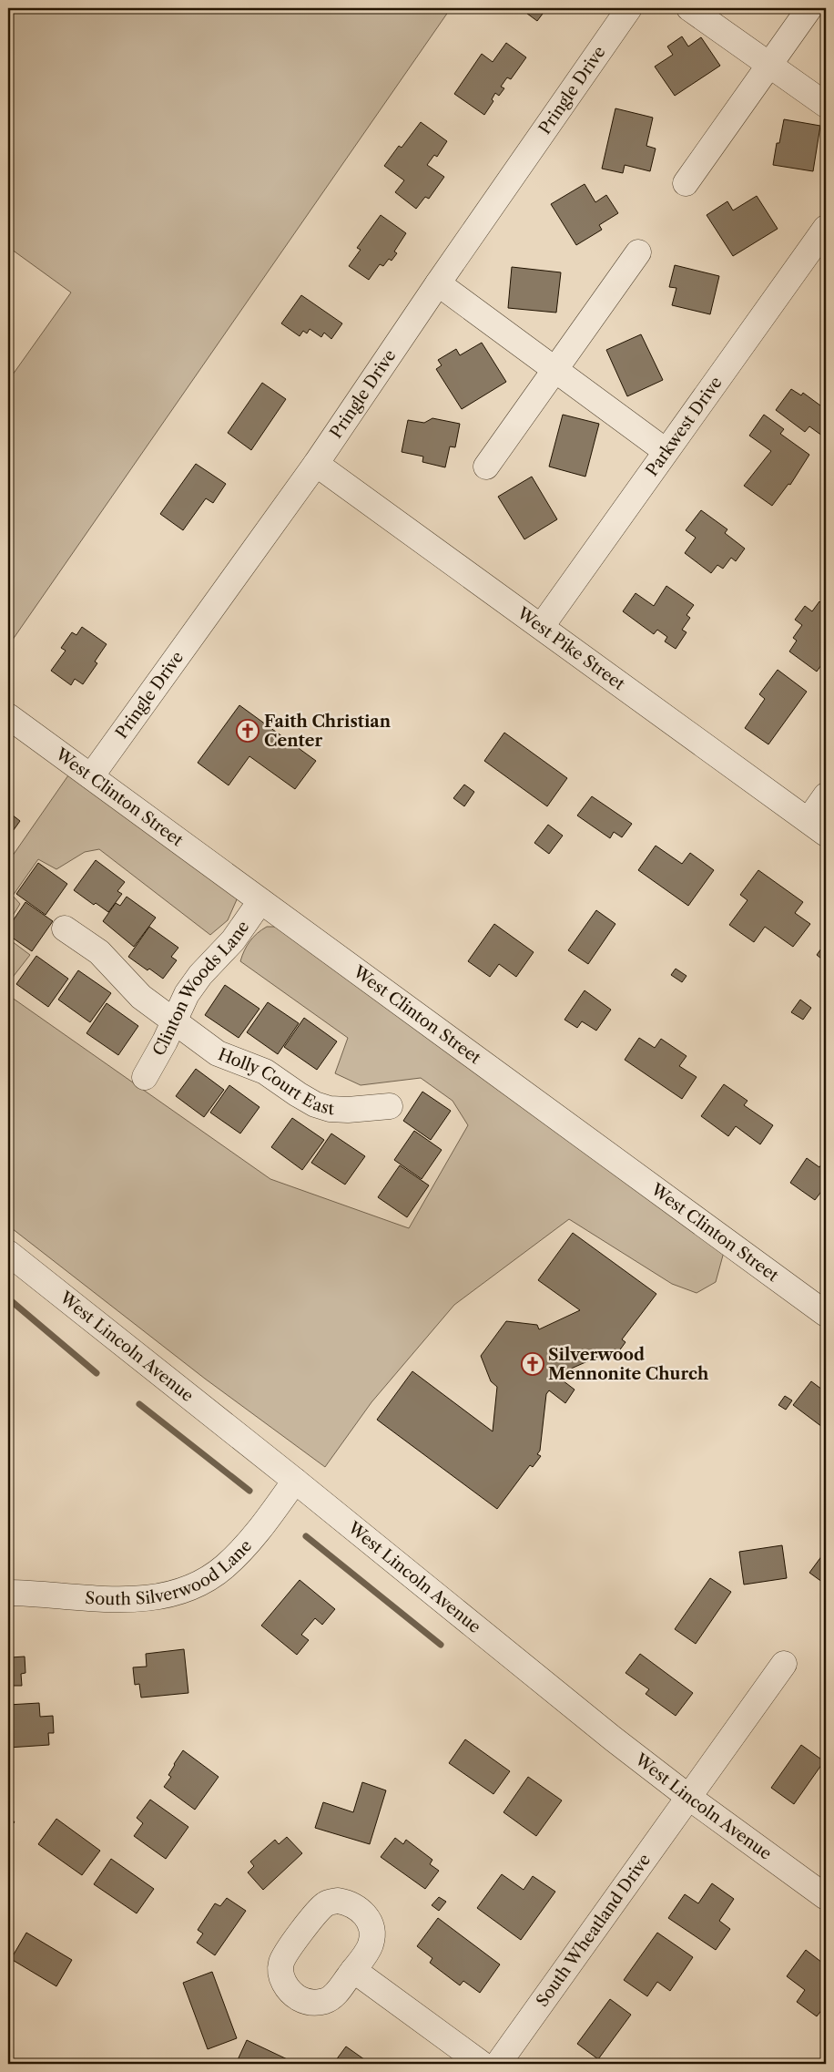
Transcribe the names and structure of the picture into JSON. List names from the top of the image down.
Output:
{
  "streets": {
    "street": [
      "Pringle Drive",
      "Parkwest Drive",
      "West Pike Street",
      "West Clinton Street",
      "Clinton Woods Lane",
      "Holly Court East",
      "West Lincoln Avenue",
      "South Silverwood Lane",
      "South Wheatland Drive"
    ]
  },
  "crossings": [
    ["Pringle Drive", "West Pike Street"],
    ["Pringle Drive", "West Clinton Street"],
    ["Parkwest Drive", "West Pike Street"],
    ["West Clinton Street", "Clinton Woods Lane"],
    ["Clinton Woods Lane", "Holly Court East"],
    ["West Lincoln Avenue", "South Silverwood Lane"],
    ["West Lincoln Avenue", "South Wheatland Drive"]
  ],
  "places": {
    "church": ["Faith Christian Center", "Silverwood Mennonite Church"]
  }
}
